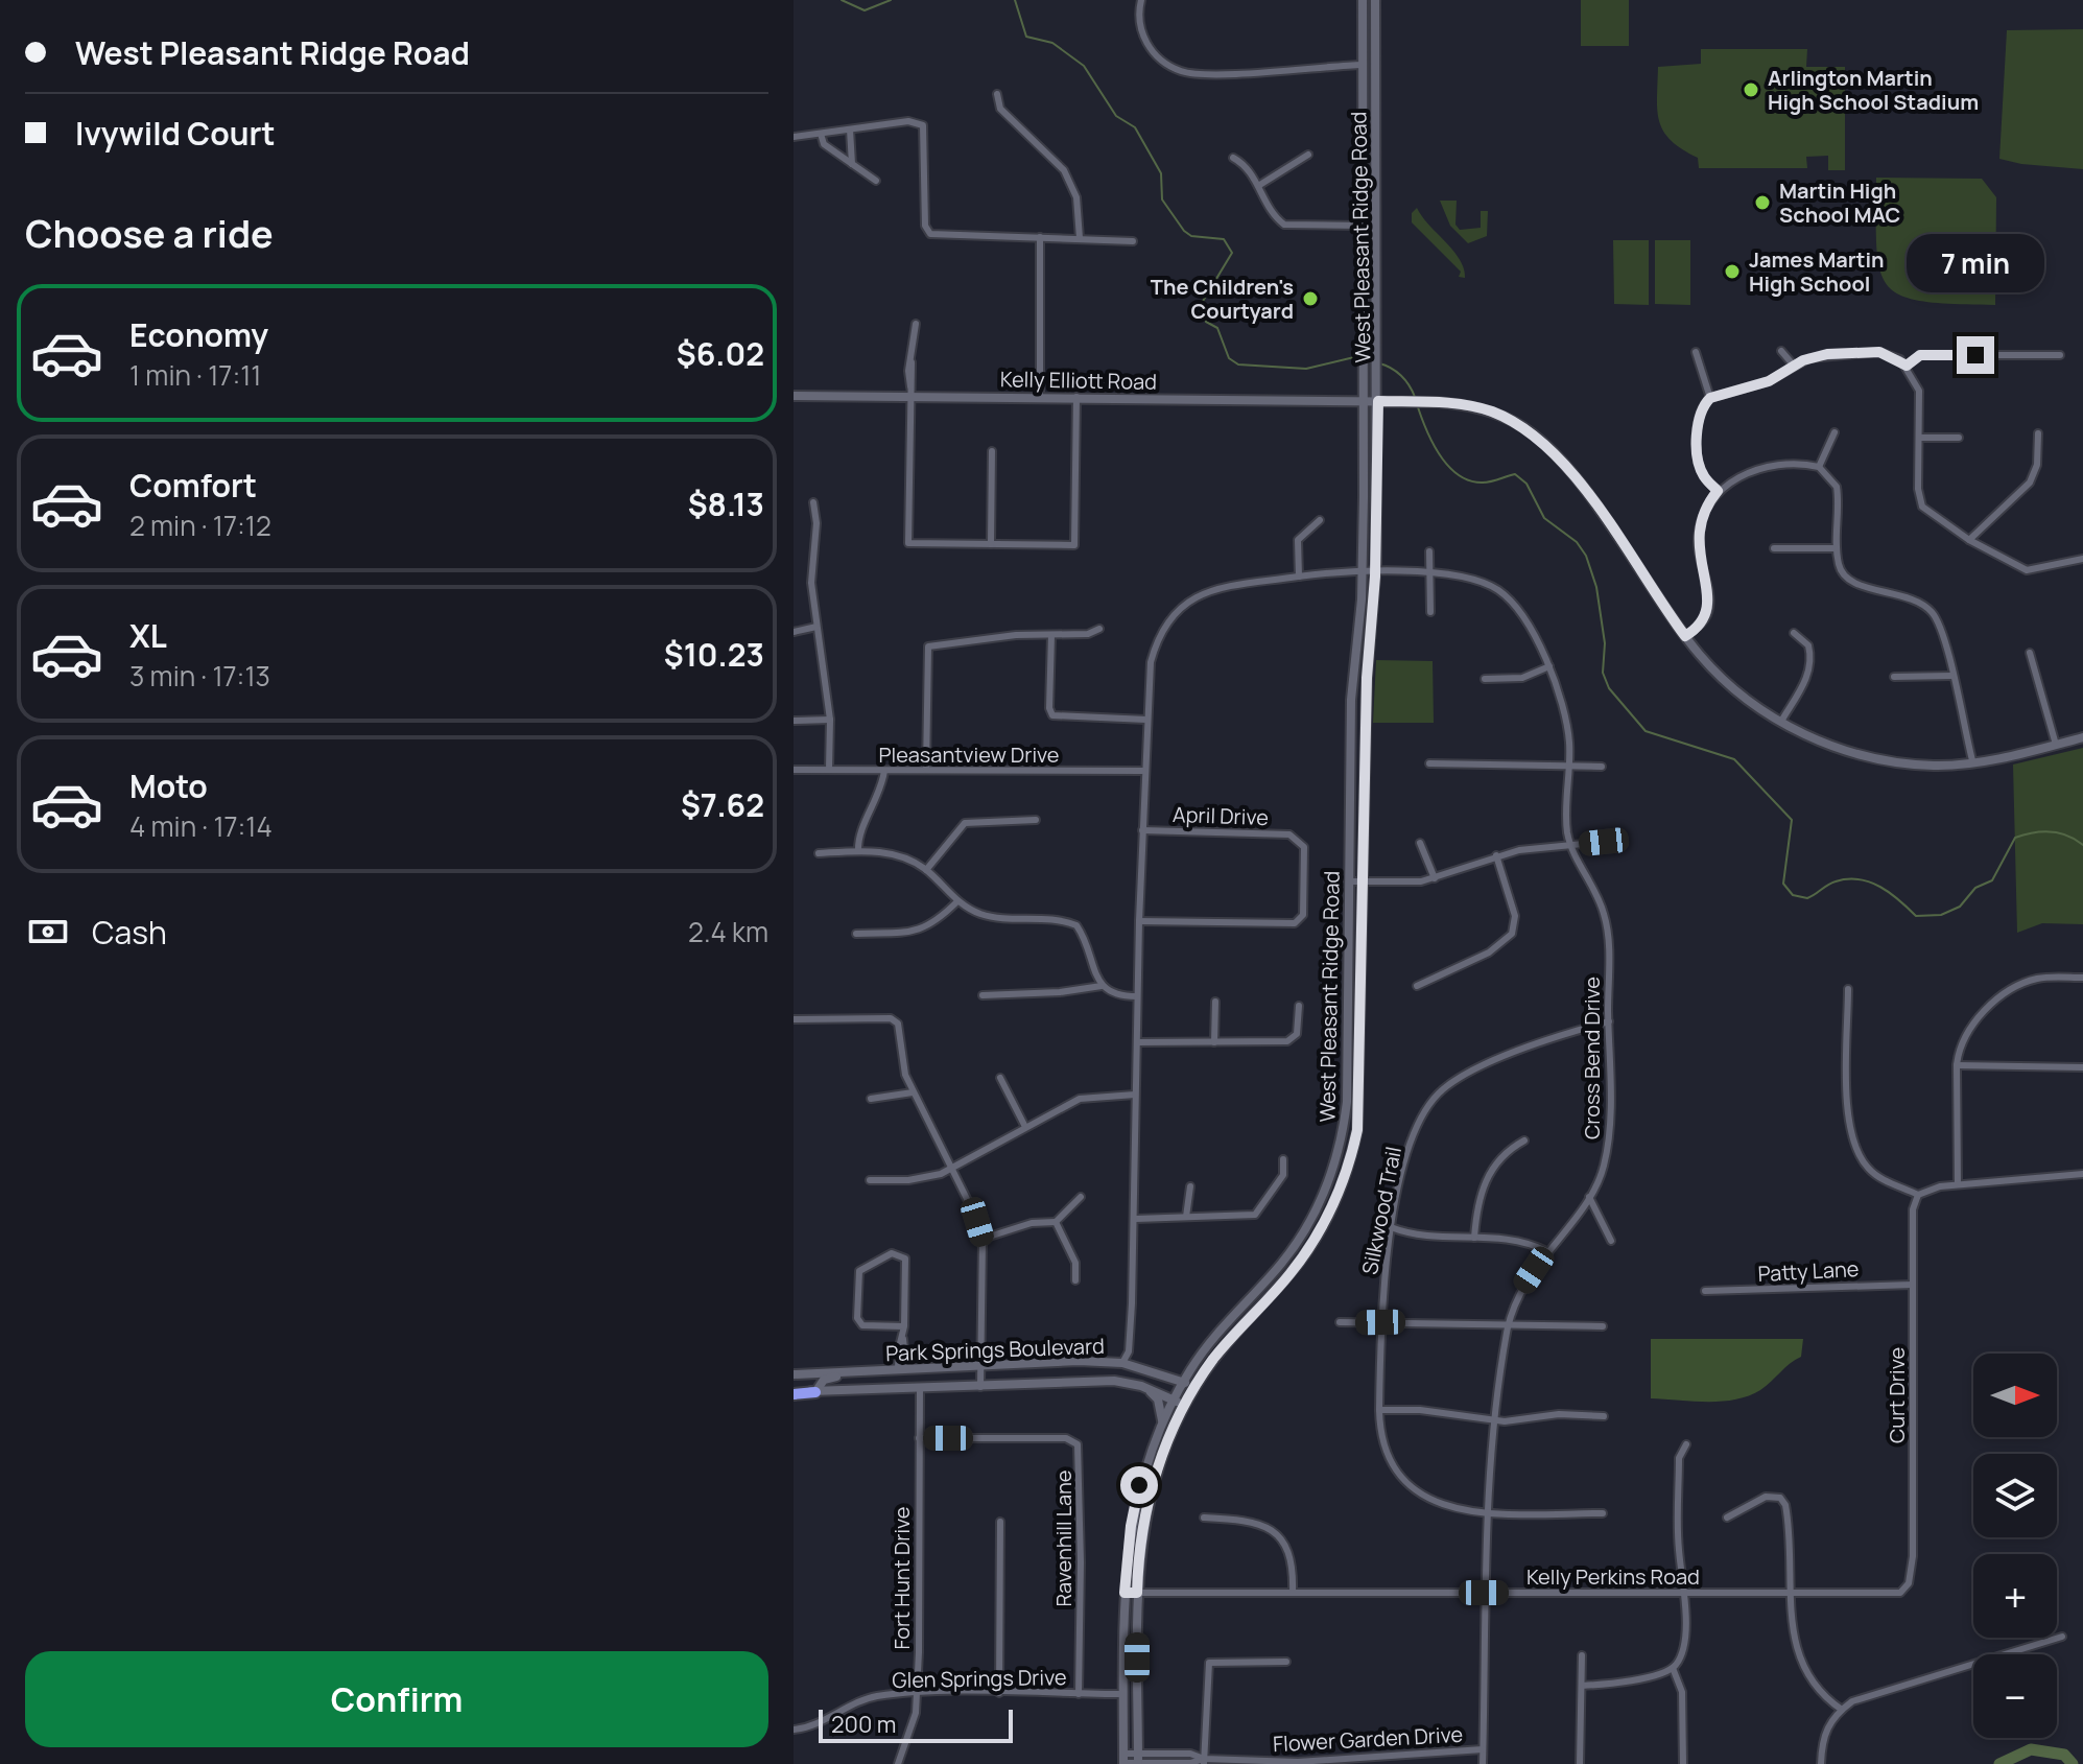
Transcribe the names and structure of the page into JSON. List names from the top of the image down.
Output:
{
  "streets": {
    "main road": ["West Pleasant Ridge Road", "Kelly Elliott Road", "Park Springs Boulevard"],
    "street": [
      "Pleasantview Drive",
      "April Drive",
      "Cross Bend Drive",
      "Silkwood Trail",
      "Patty Lane",
      "Curt Drive",
      "Ravenhill Lane",
      "Kelly Perkins Road",
      "Fort Hunt Drive",
      "Glen Springs Drive",
      "Flower Garden Drive"
    ]
  },
  "crossings": [
    ["West Pleasant Ridge Road", "Kelly Elliott Road"],
    ["West Pleasant Ridge Road", "Cross Bend Drive"],
    ["West Pleasant Ridge Road", "Park Springs Boulevard"],
    ["West Pleasant Ridge Road", "Kelly Perkins Road"],
    ["West Pleasant Ridge Road", "Glen Springs Drive"],
    ["West Pleasant Ridge Road", "Flower Garden Drive"],
    ["Cross Bend Drive", "Silkwood Trail"],
    ["Cross Bend Drive", "Kelly Perkins Road"],
    ["Cross Bend Drive", "Flower Garden Drive"],
    ["Patty Lane", "Curt Drive"],
    ["Park Springs Boulevard", "Fort Hunt Drive"],
    ["Curt Drive", "Kelly Perkins Road"],
    ["Ravenhill Lane", "Fort Hunt Drive"],
    ["Ravenhill Lane", "Glen Springs Drive"],
    ["Fort Hunt Drive", "Glen Springs Drive"]
  ],
  "places": [
    "Arlington Martin High School Stadium",
    "Martin High School MAC",
    "James Martin High School",
    "The Children's Courtyard"
  ],
  "scale_bar": "200 m",
  "north": "right",
  "page": {
    "banner": ["West Pleasant Ridge Road", "Ivywild Court"],
    "heading": "Choose a ride",
    "bubble": "7 min",
    "list": [
      {
        "name": "Economy",
        "note": "1 min · 17:11",
        "value": "$6.02"
      },
      {
        "name": "Comfort",
        "note": "2 min · 17:12",
        "value": "$8.13"
      },
      {
        "name": "XL",
        "note": "3 min · 17:13",
        "value": "$10.23"
      },
      {
        "name": "Moto",
        "note": "4 min · 17:14",
        "value": "$7.62"
      }
    ],
    "pay": ["Cash", "2.4 km"],
    "map_buttons": ["+", "−"],
    "buttons": "Confirm",
    "scale": "200 m"
  }
}
